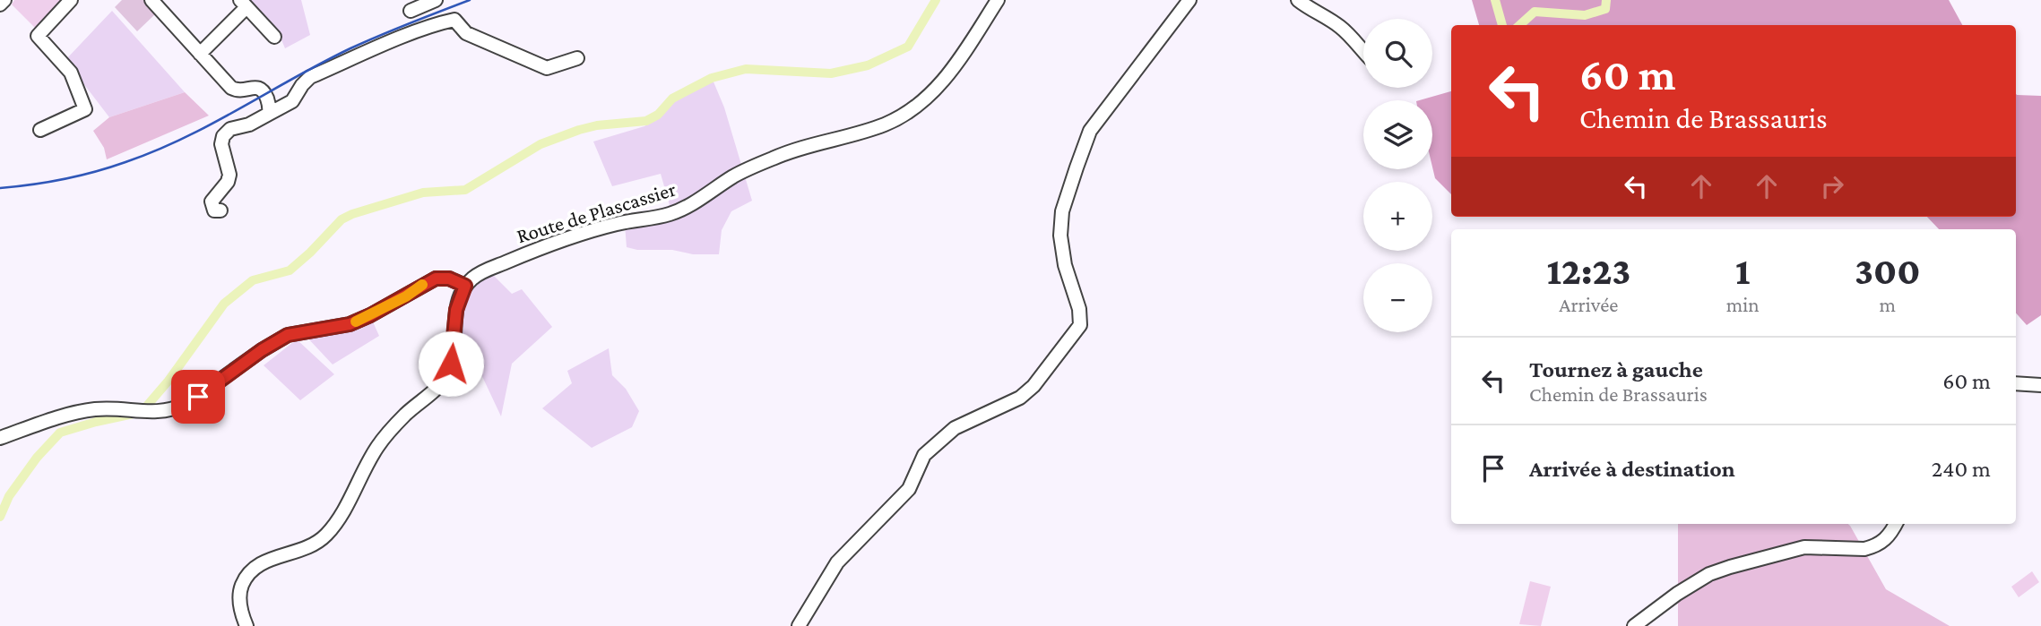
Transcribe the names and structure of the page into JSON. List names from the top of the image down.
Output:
{
  "streets": {
    "street": ["Route de Plascassier"]
  },
  "page": {
    "map_buttons": ["+", "−"],
    "turn": ["60 m", "Chemin de Brassauris"],
    "eta": [
      "12:23",
      "Arrivée",
      "1",
      "min",
      "300",
      "m"
    ],
    "list": [
      {
        "name": "Tournez à gauche",
        "note": "Chemin de Brassauris",
        "value": "60 m"
      },
      {
        "name": "Arrivée à destination",
        "value": "240 m"
      }
    ]
  }
}
